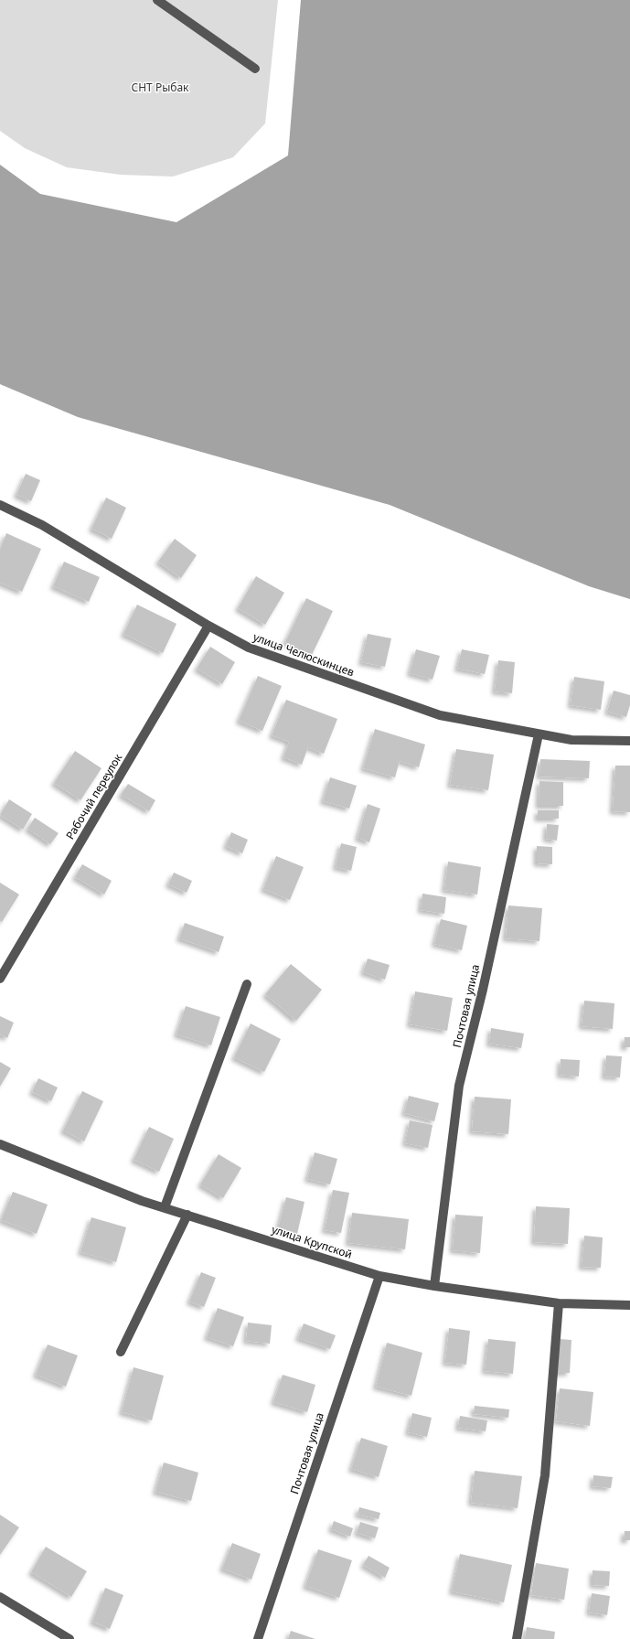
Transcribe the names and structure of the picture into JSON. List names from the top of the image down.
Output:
{
  "streets": {
    "street": [
      "улица Челюскинцев",
      "Рабочий переулок",
      "Почтовая улица",
      "улица Крупской"
    ]
  },
  "crossings": [
    ["улица Челюскинцев", "Рабочий переулок"],
    ["улица Челюскинцев", "Почтовая улица"],
    ["Почтовая улица", "улица Крупской"]
  ],
  "parks": ["СНТ Рыбак"]
}
